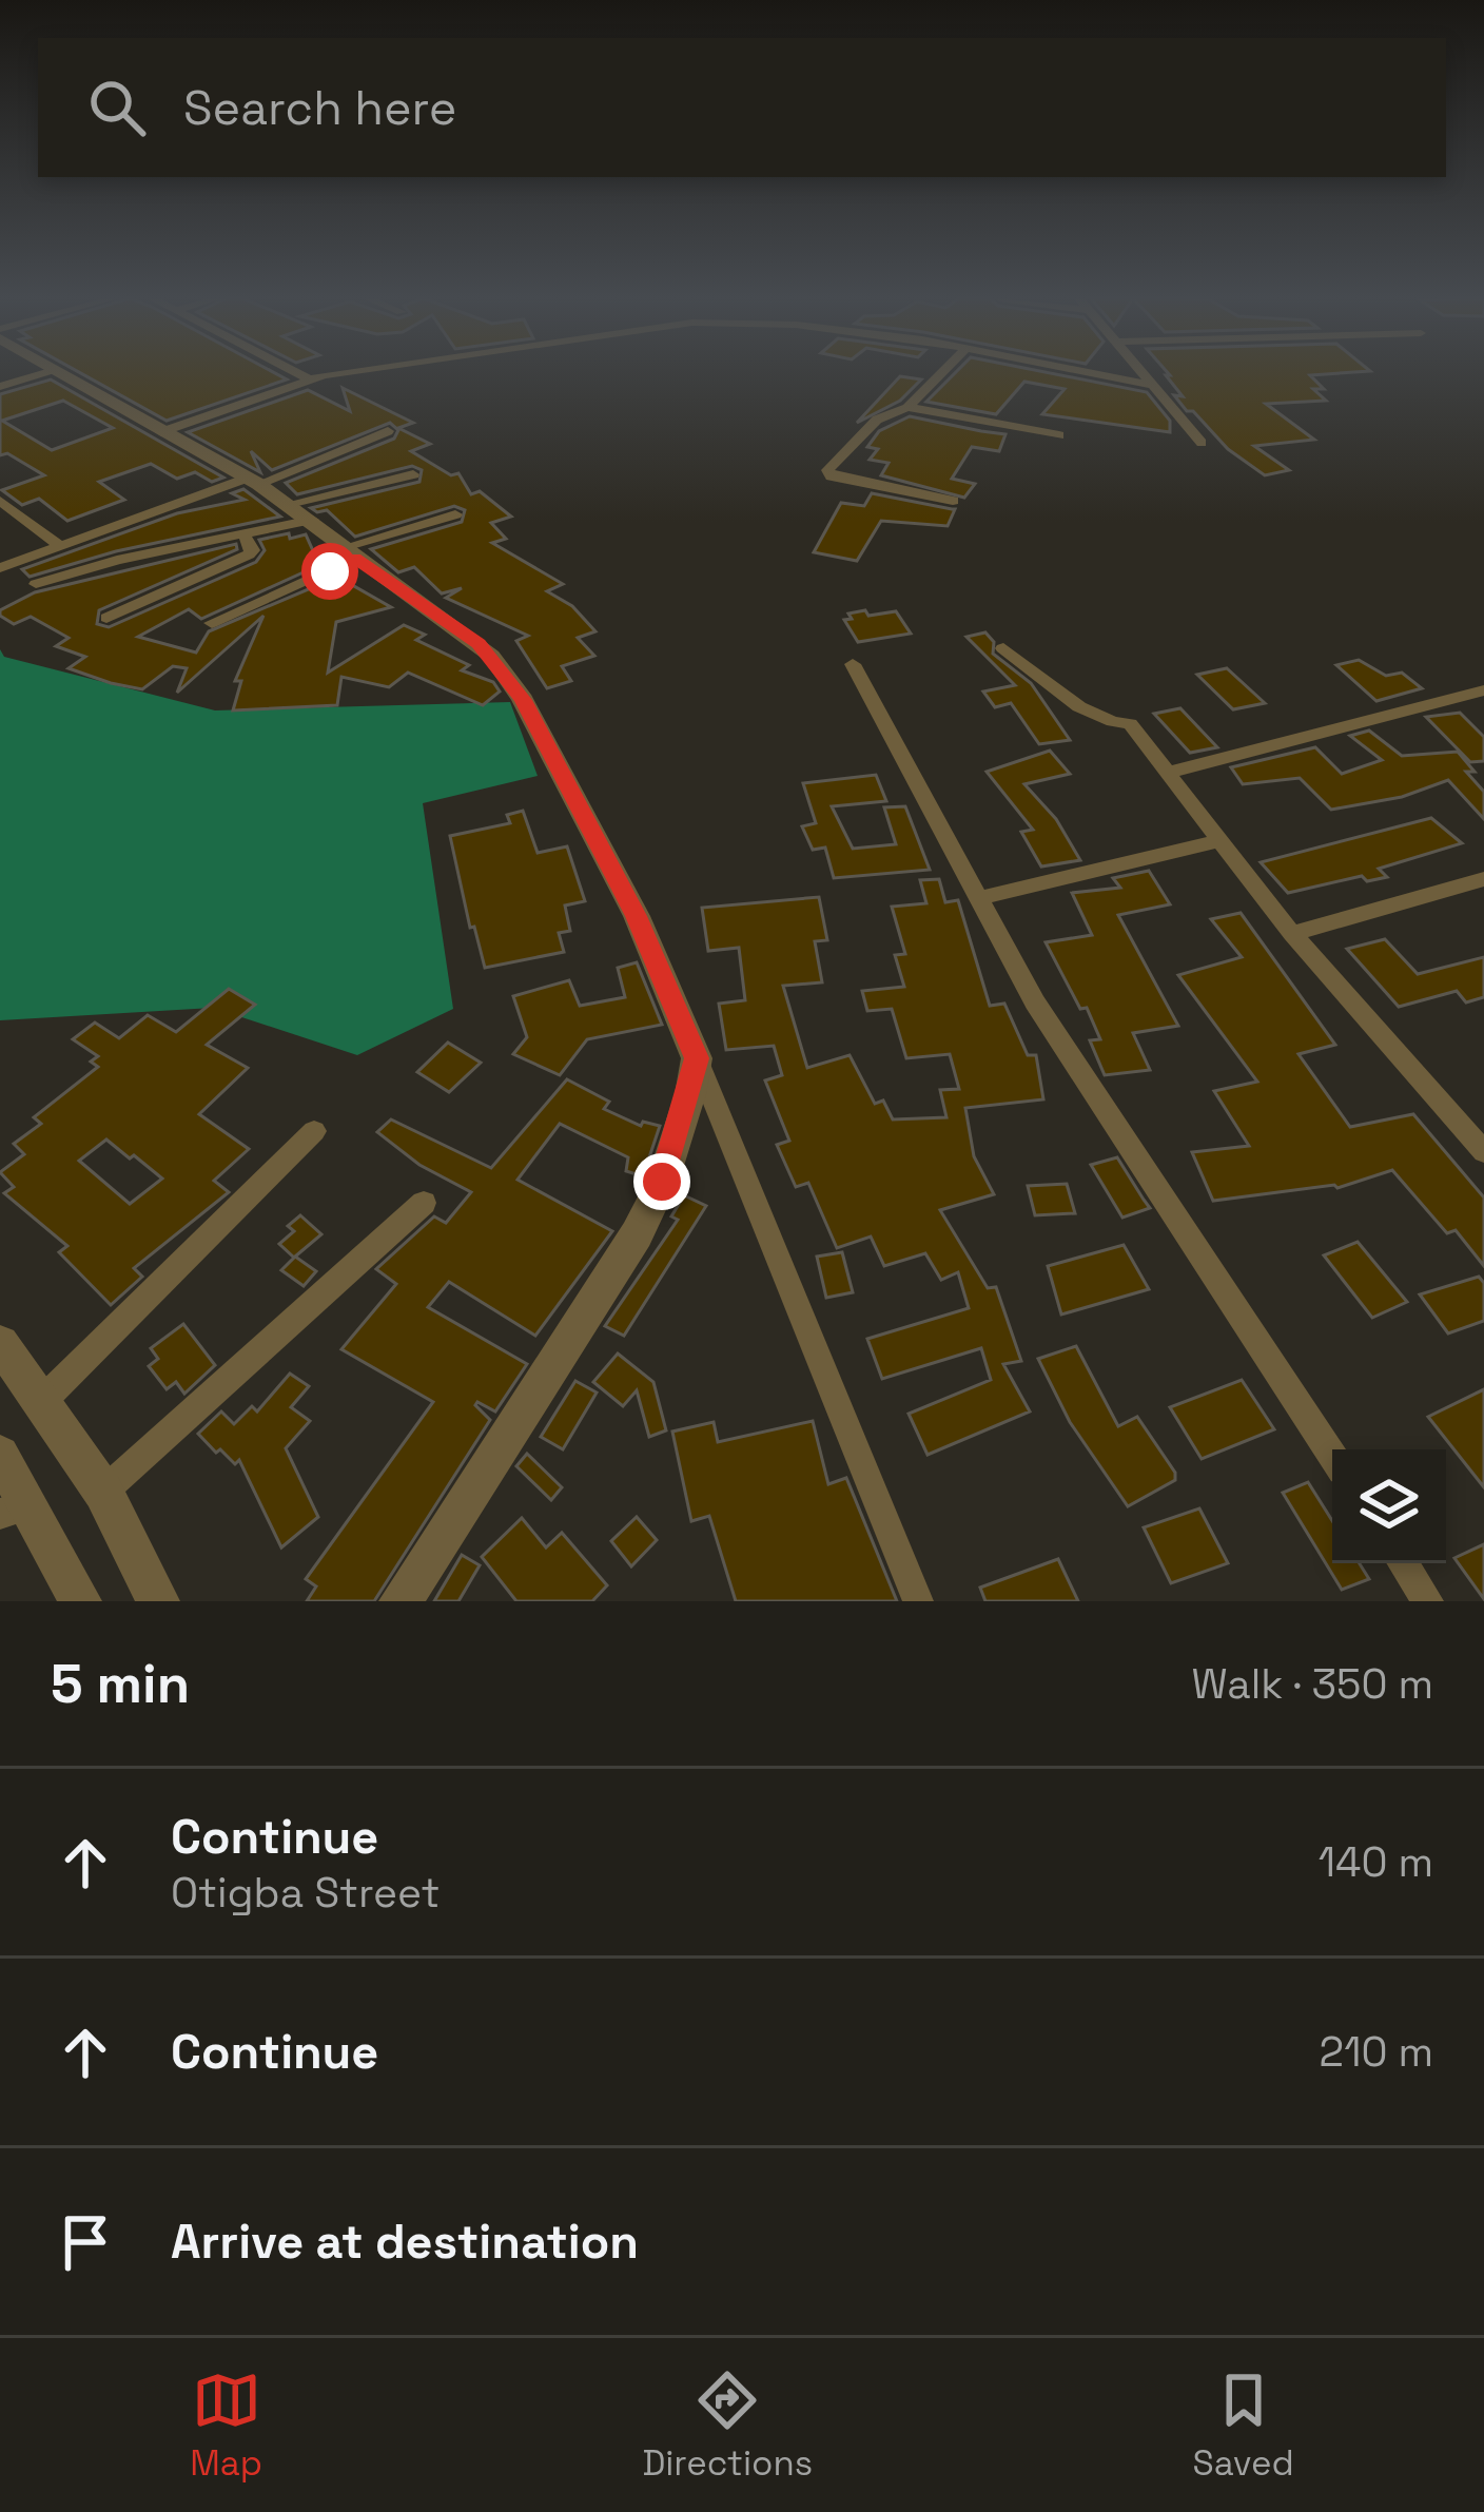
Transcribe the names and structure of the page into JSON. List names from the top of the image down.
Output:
{
  "page": {
    "search": "Search here",
    "heading": ["5 min", "Walk · 350 m"],
    "list": [
      ["Continue", "Otigba Street", "140 m"],
      ["Continue", "210 m"],
      "Arrive at destination"
    ],
    "nav": ["Map", "Directions", "Saved"]
  }
}
